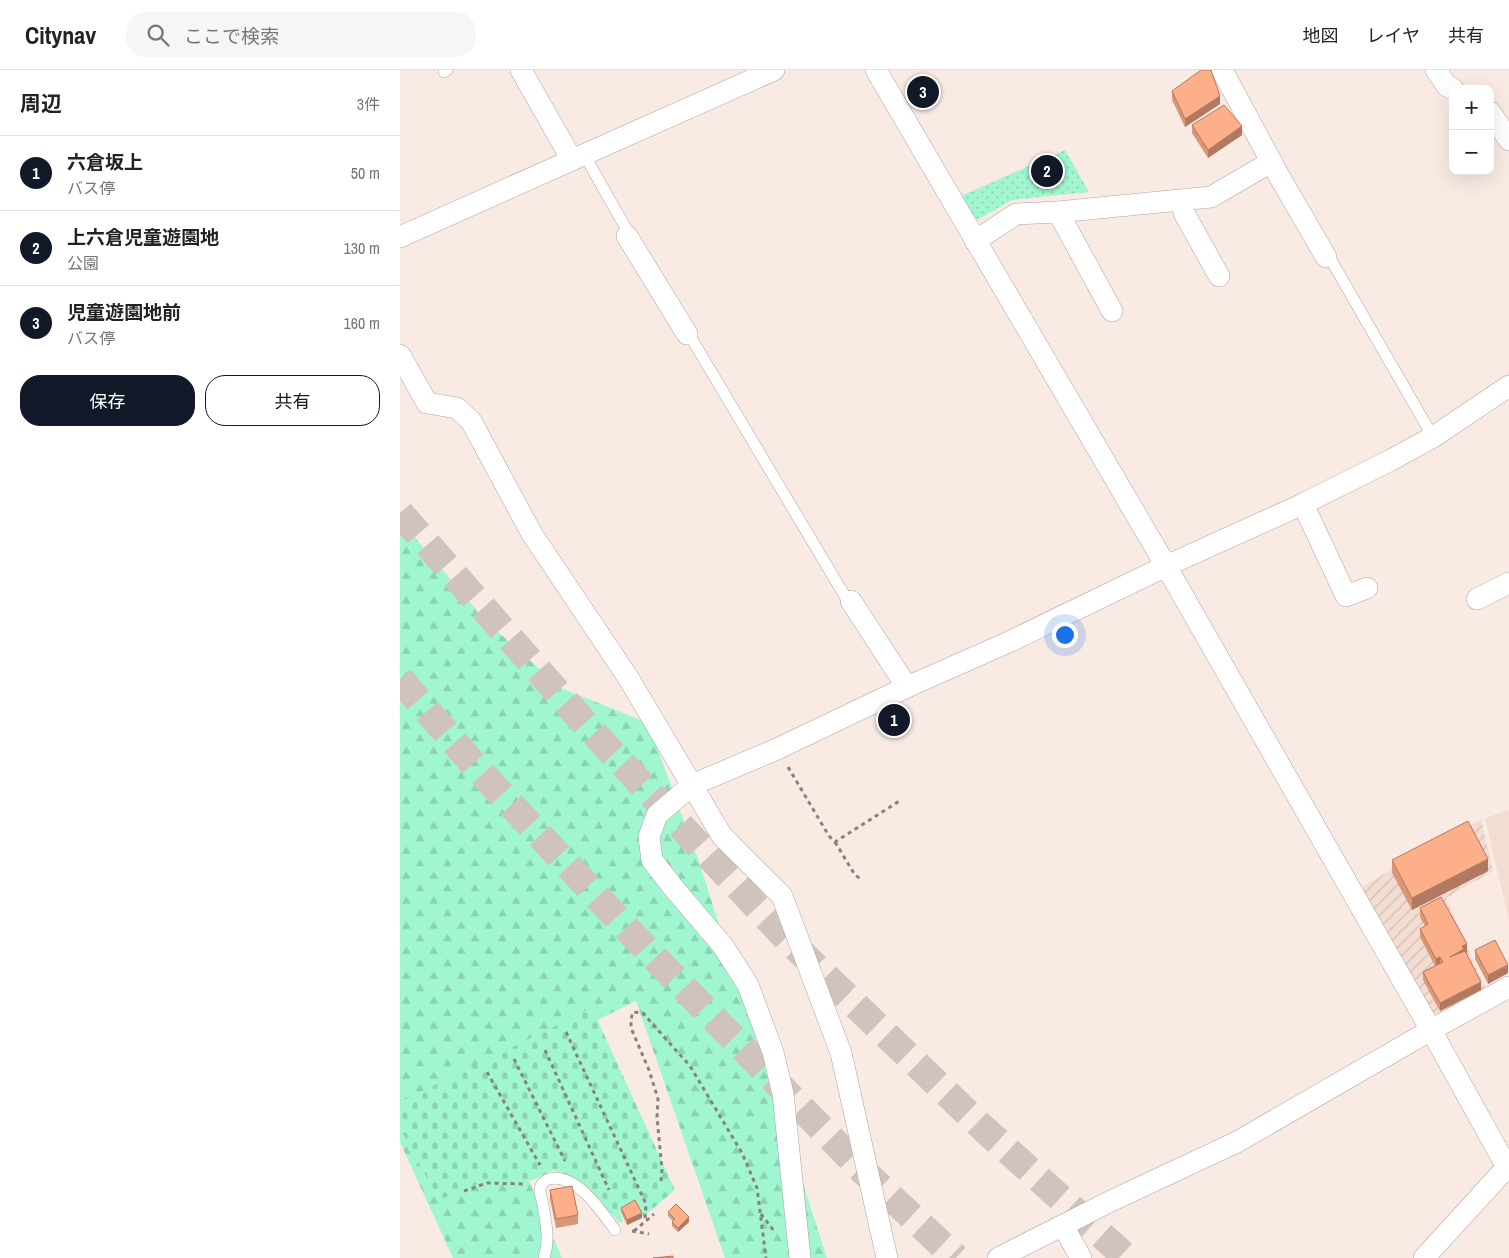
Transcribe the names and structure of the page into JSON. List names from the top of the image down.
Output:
{
  "page": {
    "header": "Citynav",
    "search": "ここで検索",
    "nav": ["地図", "レイヤ", "共有"],
    "heading": ["周辺", "3件"],
    "pins": ["3", "2", "1"],
    "map_buttons": ["+", "−"],
    "list": [
      {
        "mark": "1",
        "name": "六倉坂上",
        "note": "バス停",
        "value": "50 m"
      },
      {
        "mark": "2",
        "name": "上六倉児童遊園地",
        "note": "公園",
        "value": "130 m"
      },
      {
        "mark": "3",
        "name": "児童遊園地前",
        "note": "バス停",
        "value": "160 m"
      }
    ],
    "buttons": ["保存", "共有"]
  }
}
